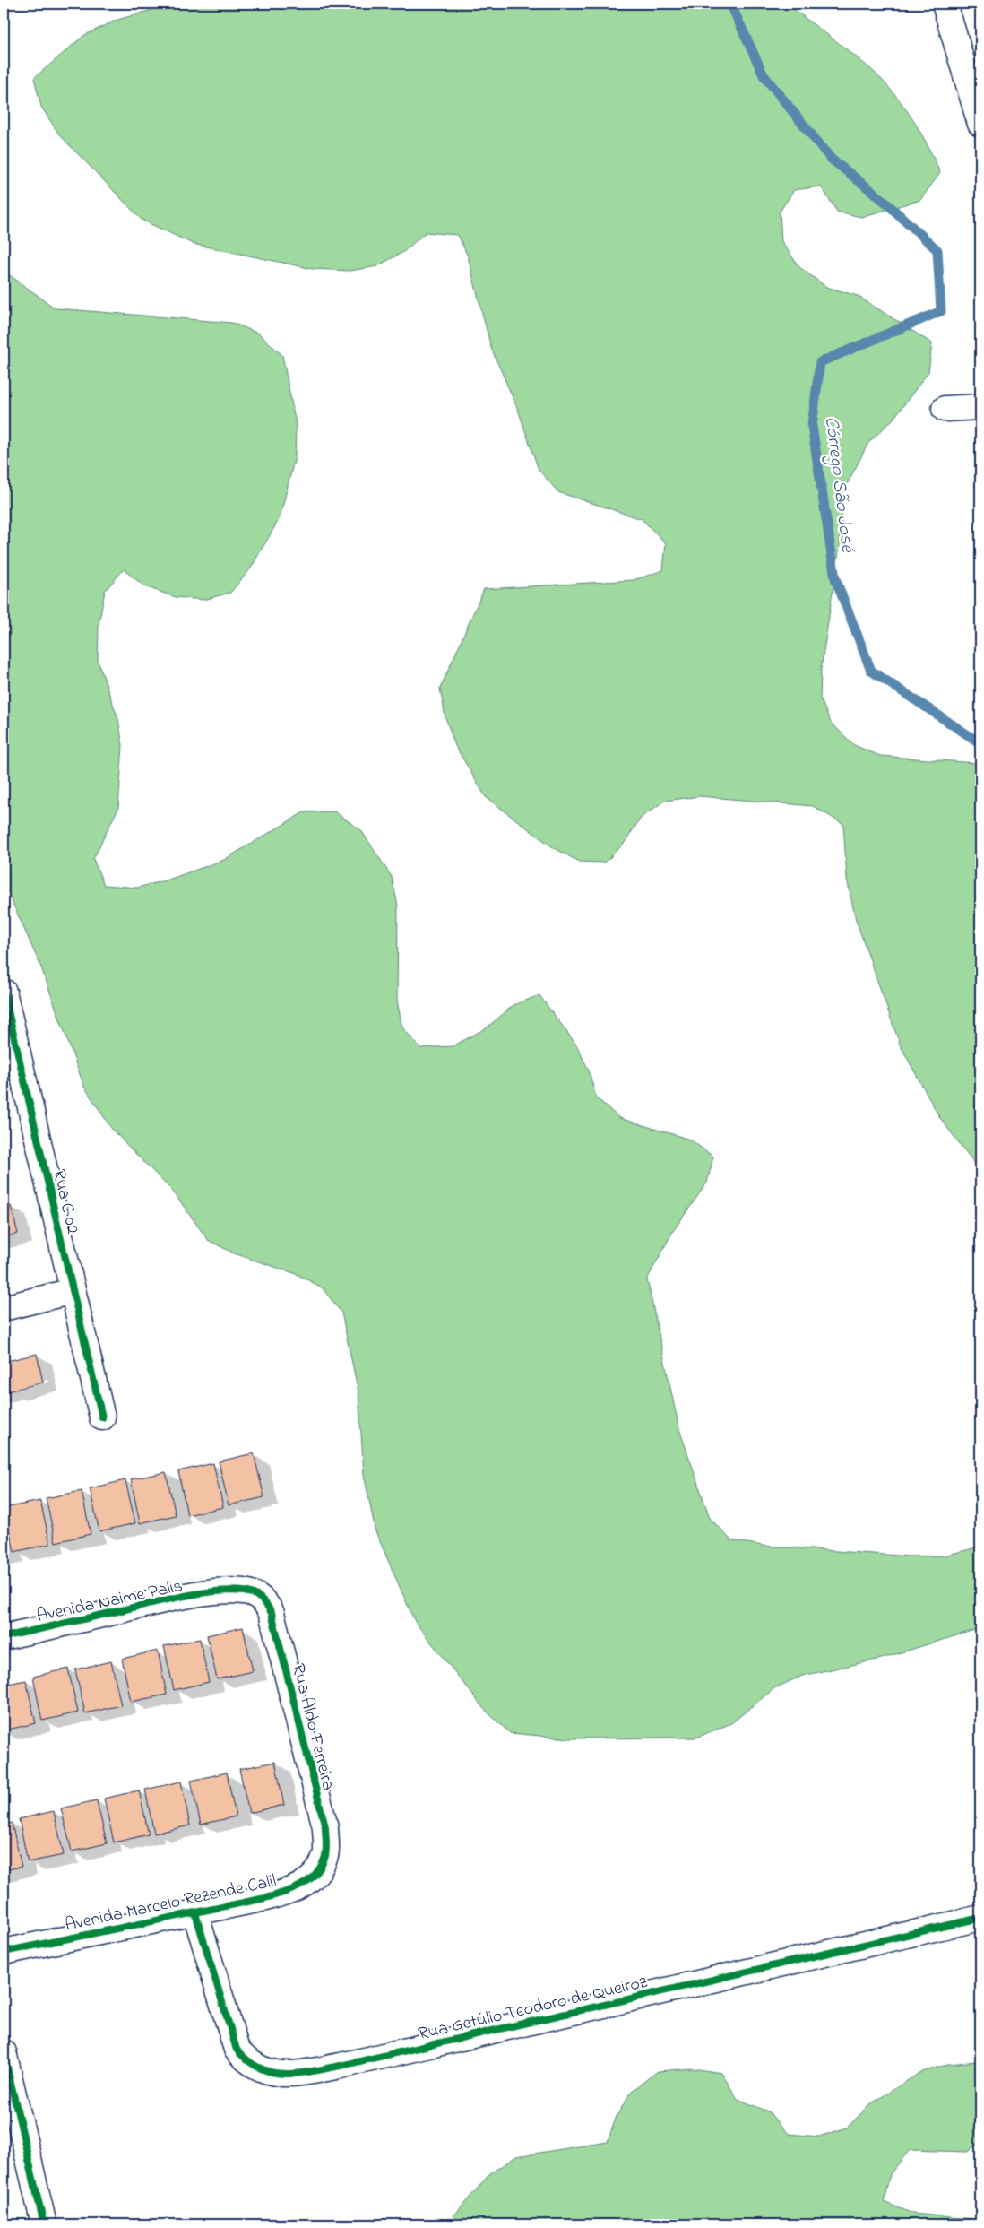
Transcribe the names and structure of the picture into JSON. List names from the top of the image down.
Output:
{
  "streets": {
    "street": [
      "Rua C 02",
      "Avenida Naime Palis",
      "Rua Aldo Ferreira",
      "Avenida Marcelo Rezende Calil",
      "Rua Getúlio Teodoro de Queiroz"
    ]
  },
  "crossings": [
    ["Avenida Naime Palis", "Rua Aldo Ferreira"],
    ["Rua Aldo Ferreira", "Avenida Marcelo Rezende Calil"],
    ["Avenida Marcelo Rezende Calil", "Rua Getúlio Teodoro de Queiroz"]
  ],
  "water": ["Córrego São José"]
}
